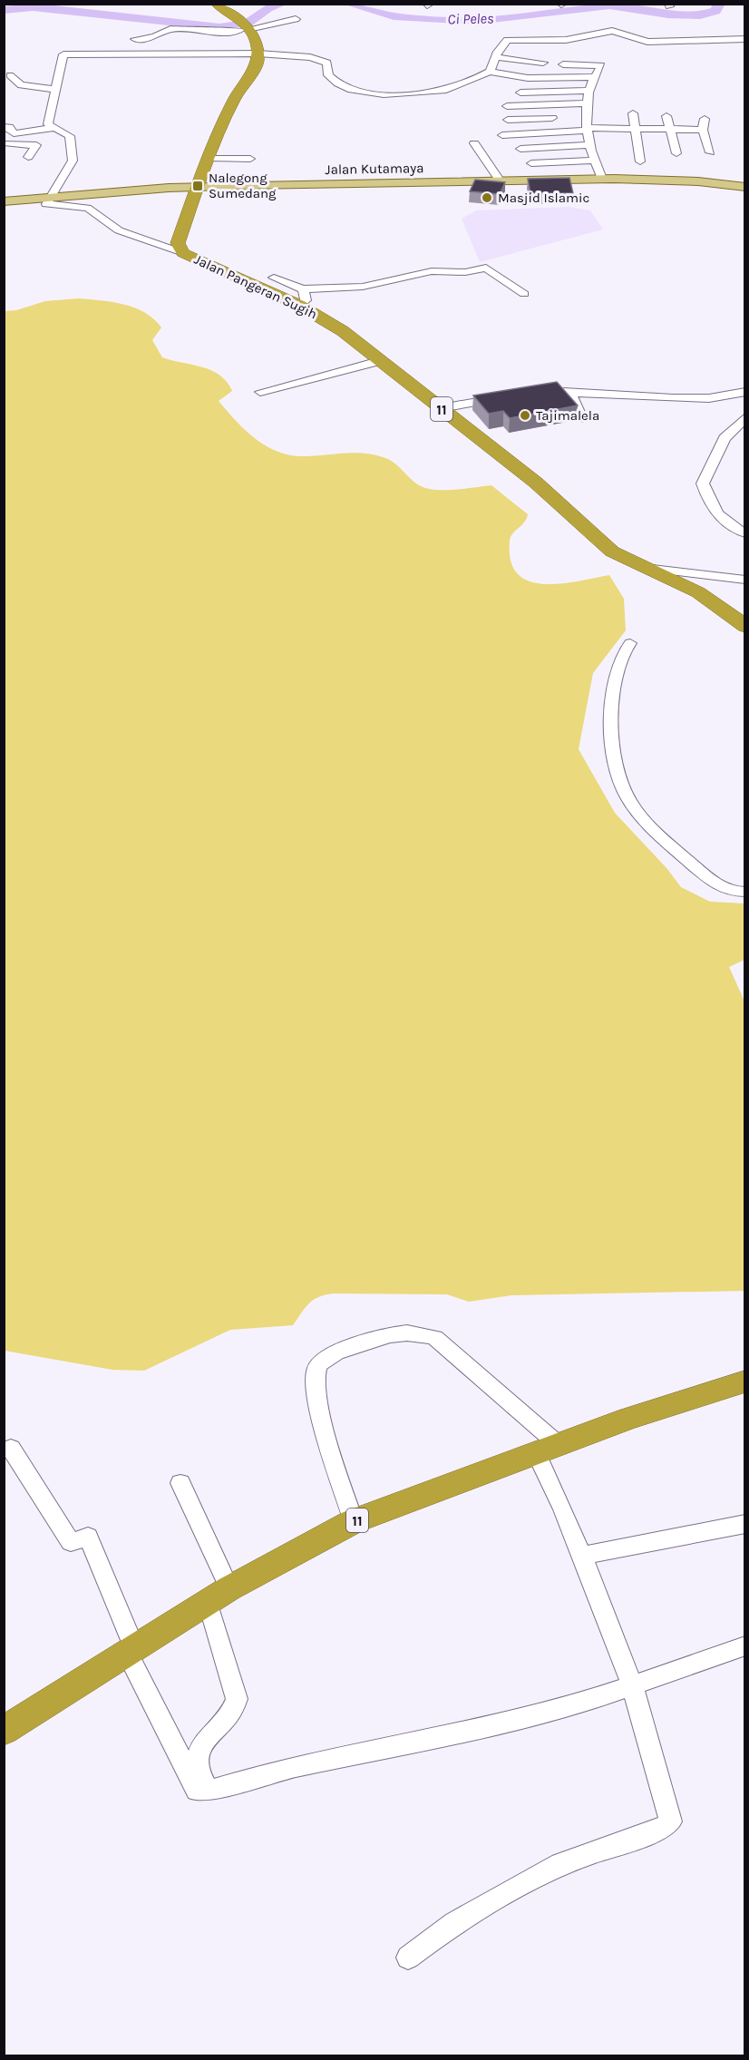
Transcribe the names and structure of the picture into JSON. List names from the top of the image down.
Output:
{
  "streets": {
    "highway": ["Jalan Pangeran Sugih", "11"],
    "main road": ["Jalan Kutamaya"]
  },
  "crossings": [
    ["Jalan Kutamaya", "Jalan Pangeran Sugih"]
  ],
  "water": ["Ci Peles"],
  "places": {
    "transit": ["Nalegong Sumedang"],
    "other": ["Masjid Islamic", "Tajimalela"]
  }
}
